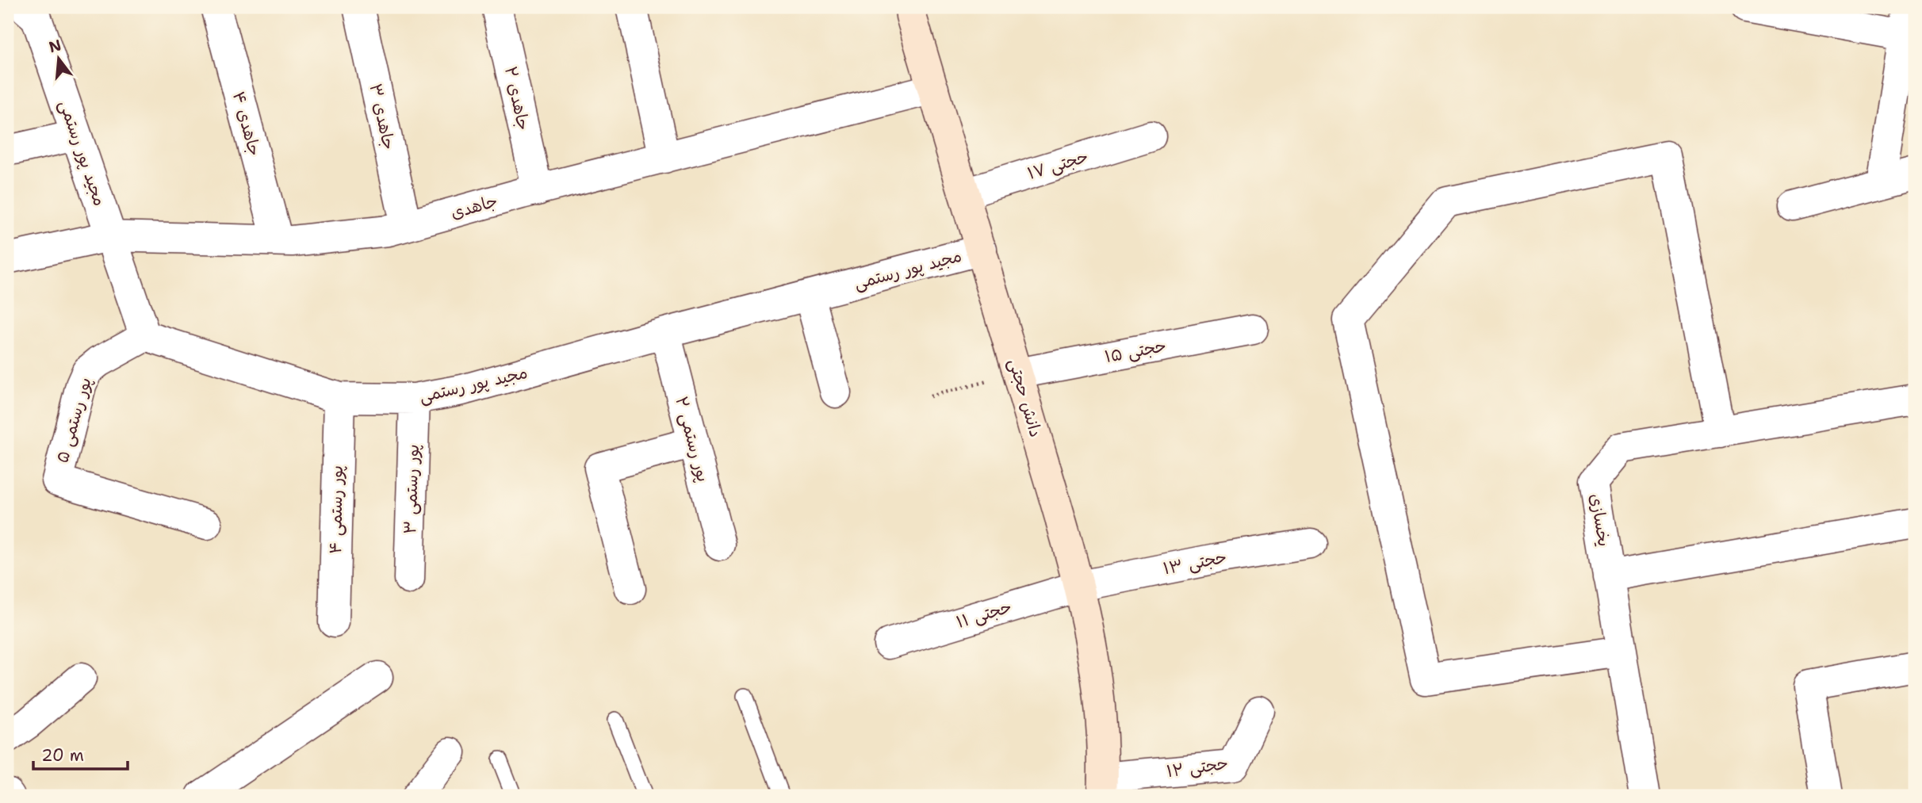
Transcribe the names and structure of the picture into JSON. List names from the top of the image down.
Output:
{
  "streets": {
    "street": [
      "جاهدی ۲",
      "جاهدی ۳",
      "جاهدی ۴",
      "مجید پور رستمی",
      "حجتی ۱۷",
      "جاهدی",
      "حجتی ۱۵",
      "دانش حجتی",
      "پور رستمی ۵",
      "پور رستمی ۲",
      "پور رستمی ۳",
      "پور رستمی ۴",
      "یخسازی",
      "حجتی ۱۳",
      "حجتی ۱۱",
      "حجتی ۱۲"
    ]
  },
  "crossings": [
    ["جاهدی ۲", "جاهدی"],
    ["جاهدی ۳", "جاهدی"],
    ["جاهدی ۴", "جاهدی"],
    ["مجید پور رستمی", "جاهدی"],
    ["مجید پور رستمی", "دانش حجتی"],
    ["مجید پور رستمی", "پور رستمی ۵"],
    ["مجید پور رستمی", "پور رستمی ۲"],
    ["مجید پور رستمی", "پور رستمی ۳"],
    ["مجید پور رستمی", "پور رستمی ۴"],
    ["حجتی ۱۷", "دانش حجتی"],
    ["جاهدی", "دانش حجتی"],
    ["حجتی ۱۵", "دانش حجتی"],
    ["دانش حجتی", "حجتی ۱۳"],
    ["دانش حجتی", "حجتی ۱۱"],
    ["دانش حجتی", "حجتی ۱۲"],
    ["حجتی ۱۳", "حجتی ۱۱"]
  ],
  "scale_bar": "20 m",
  "north": "top"
}
